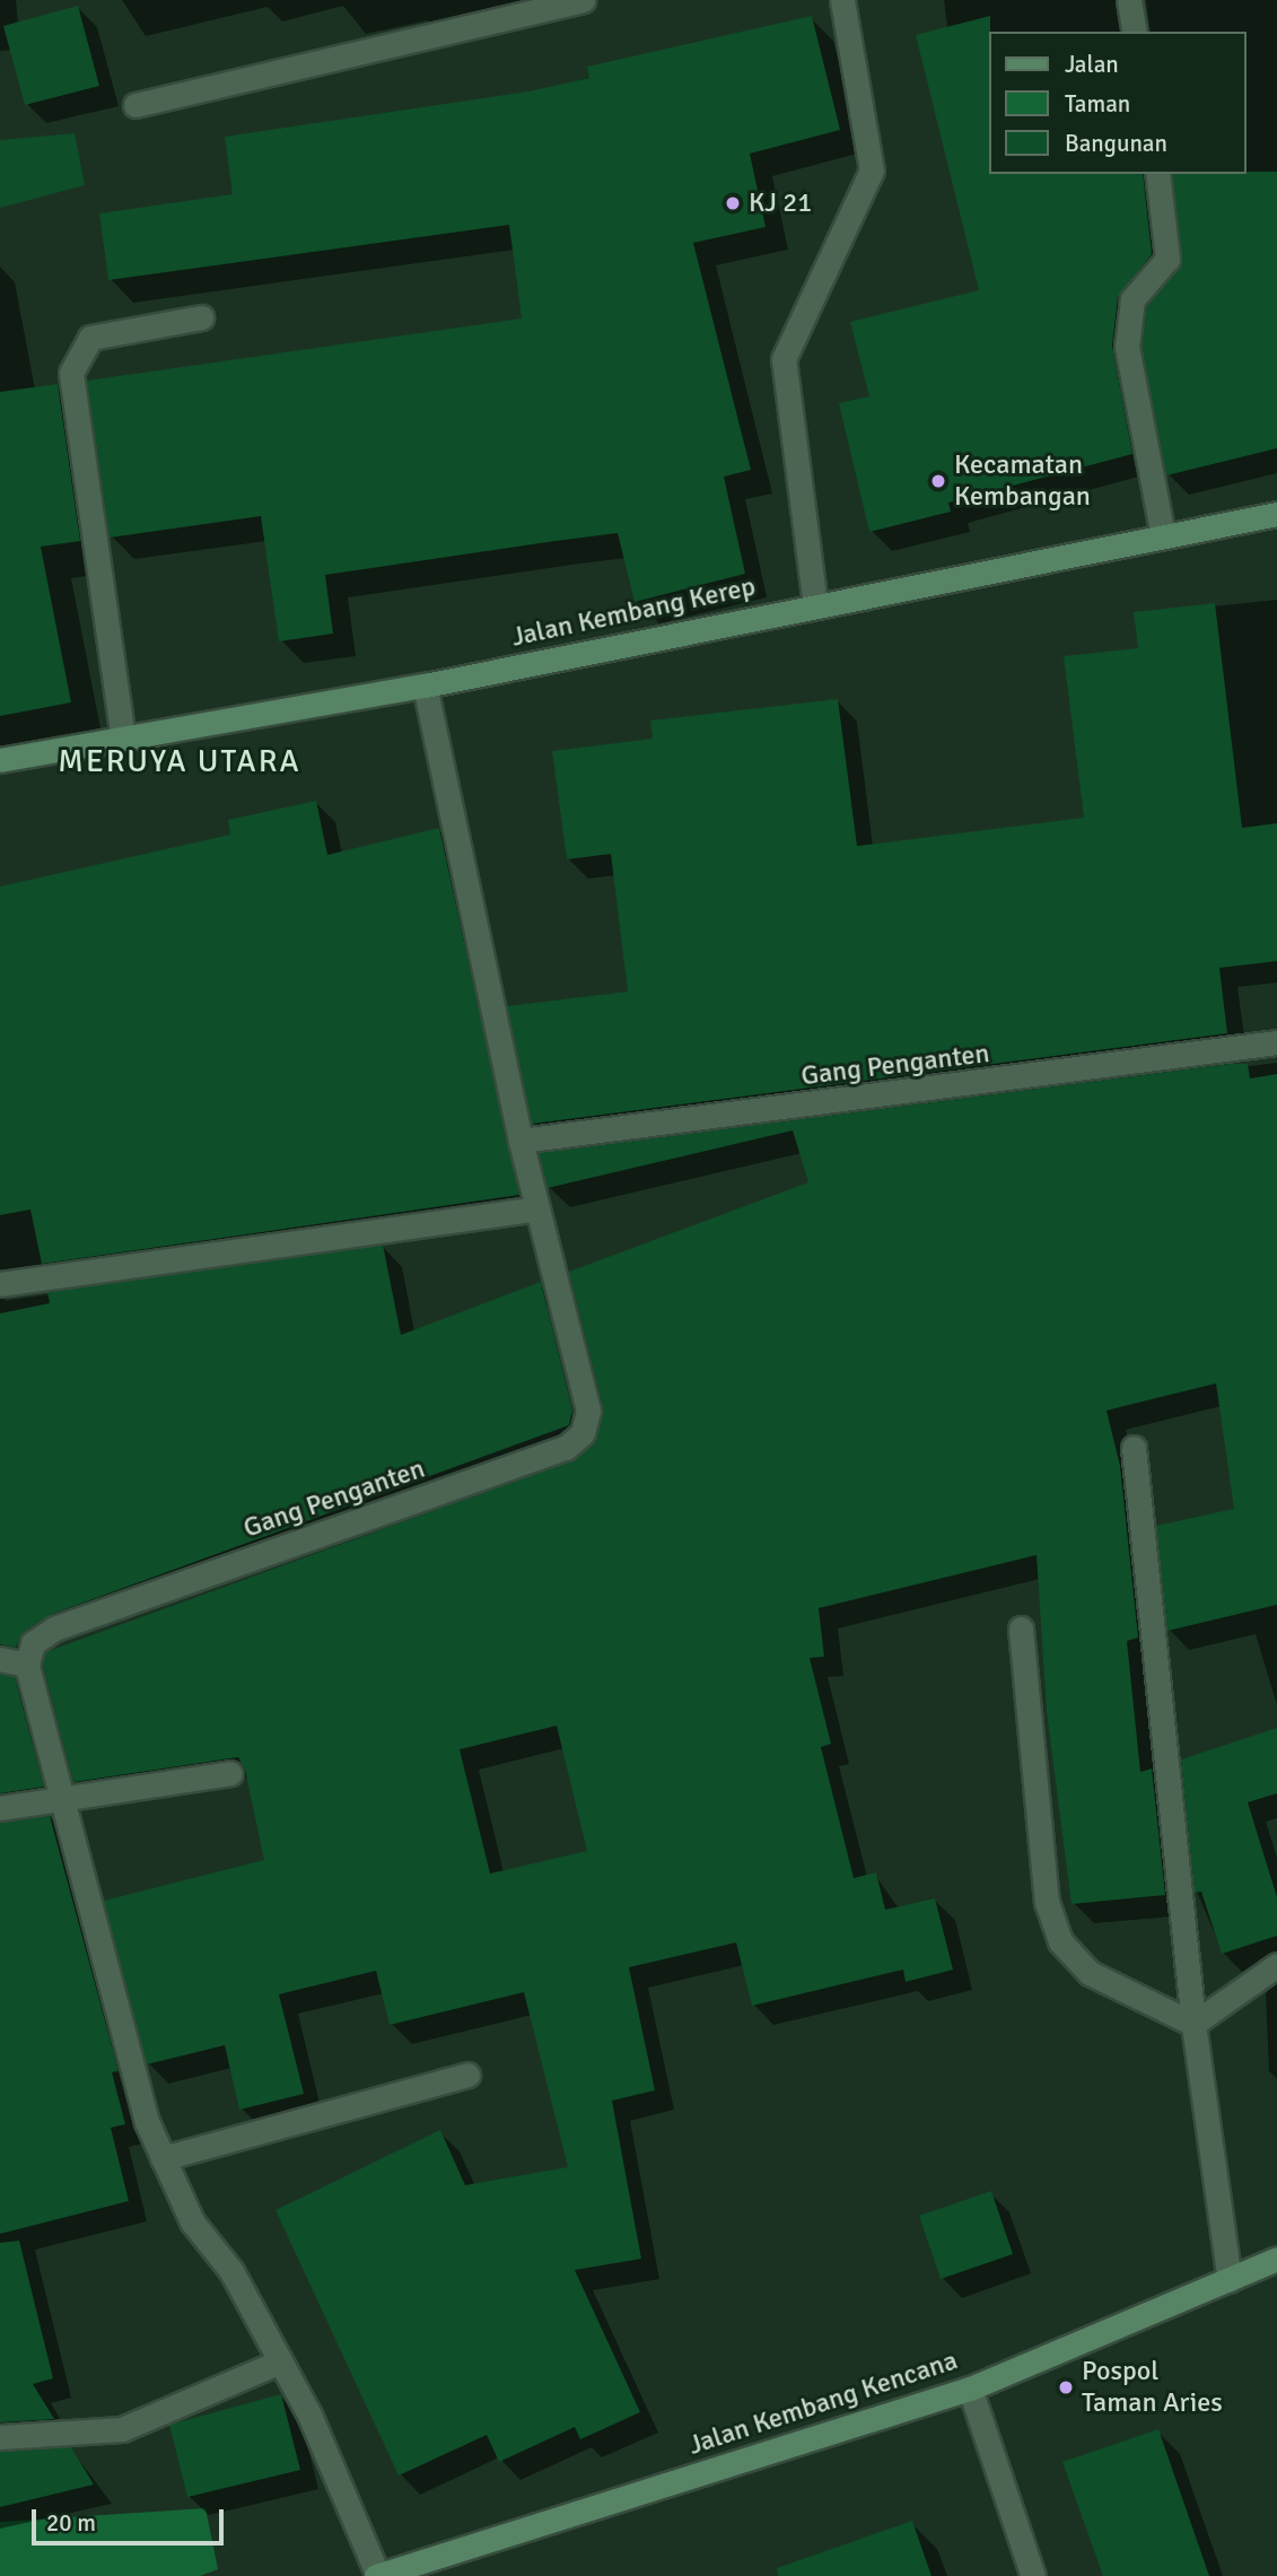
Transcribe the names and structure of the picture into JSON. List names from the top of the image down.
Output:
{
  "streets": {
    "main road": ["Jalan Kembang Kerep", "Jalan Kembang Kencana"],
    "street": ["Gang Penganten"]
  },
  "crossings": [
    ["Jalan Kembang Kerep", "Gang Penganten"]
  ],
  "districts": ["MERUYA UTARA"],
  "places": ["KJ 21", "Kecamatan Kembangan", "Pospol Taman Aries"],
  "legend": ["Jalan", "Taman", "Bangunan"],
  "scale_bar": "20 m"
}
